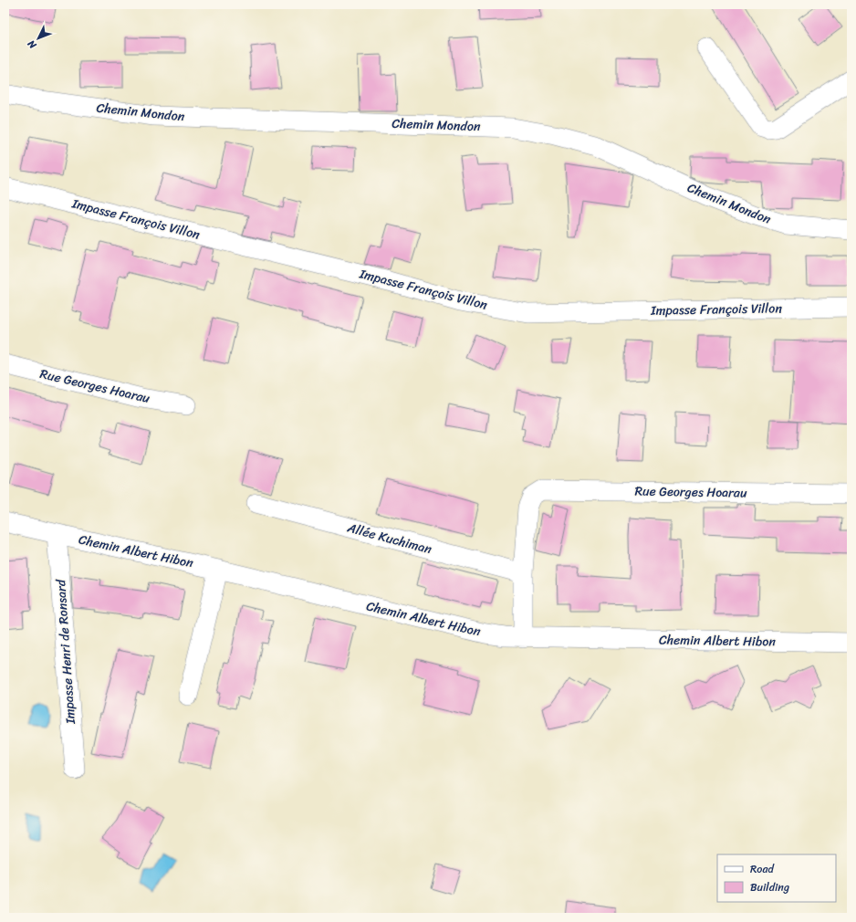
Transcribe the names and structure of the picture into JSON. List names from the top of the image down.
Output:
{
  "streets": {
    "street": [
      "Chemin Mondon",
      "Impasse François Villon",
      "Rue Georges Hoarau",
      "Allée Kuchiman",
      "Chemin Albert Hibon",
      "Impasse Henri de Ronsard"
    ]
  },
  "crossings": [
    ["Rue Georges Hoarau", "Allée Kuchiman"],
    ["Chemin Albert Hibon", "Impasse Henri de Ronsard"]
  ],
  "legend": ["Road", "Building"],
  "north": "bottom left"
}
